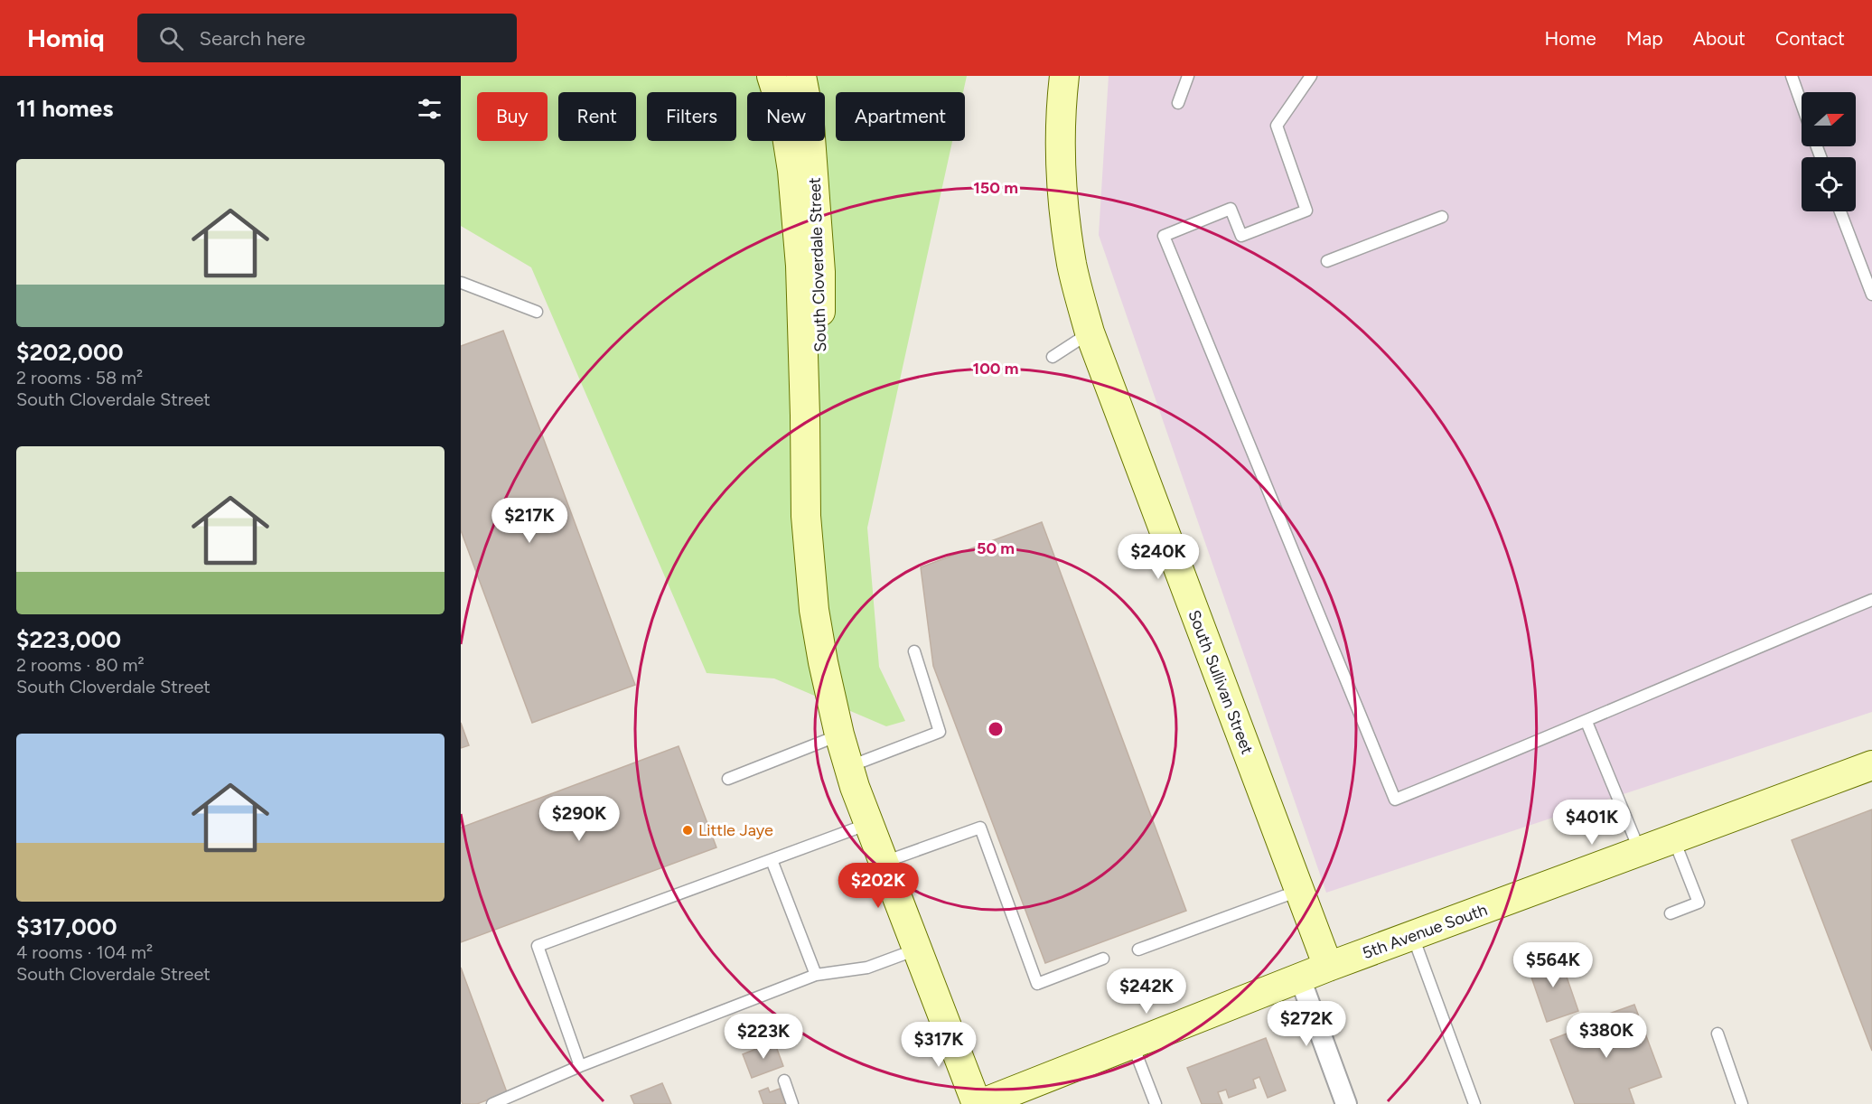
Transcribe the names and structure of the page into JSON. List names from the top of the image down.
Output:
{
  "streets": {
    "street": ["South Cloverdale Street", "South Sullivan Street", "5th Avenue South"]
  },
  "crossings": [
    ["South Cloverdale Street", "5th Avenue South"],
    ["South Sullivan Street", "5th Avenue South"]
  ],
  "places": ["Little Jaye"],
  "north": "right",
  "page": {
    "header": "Homiq",
    "search": "Search here",
    "nav": [
      "Home",
      "Map",
      "About",
      "Contact"
    ],
    "heading": "11 homes",
    "chip": [
      "Buy",
      "Rent",
      "Filters",
      "New",
      "Apartment"
    ],
    "list": [
      {
        "name": "$202,000",
        "note": "2 rooms · 58 m² · South Cloverdale Street"
      },
      {
        "name": "$223,000",
        "note": "2 rooms · 80 m² · South Cloverdale Street"
      },
      {
        "name": "$317,000",
        "note": "4 rooms · 104 m² · South Cloverdale Street"
      }
    ],
    "price": [
      "$217K",
      "$240K",
      "$290K",
      "$401K",
      "$202K",
      "$564K",
      "$242K",
      "$272K",
      "$380K",
      "$223K",
      "$317K"
    ]
  },
  "rings": ["150 m", "100 m", "50 m"]
}
